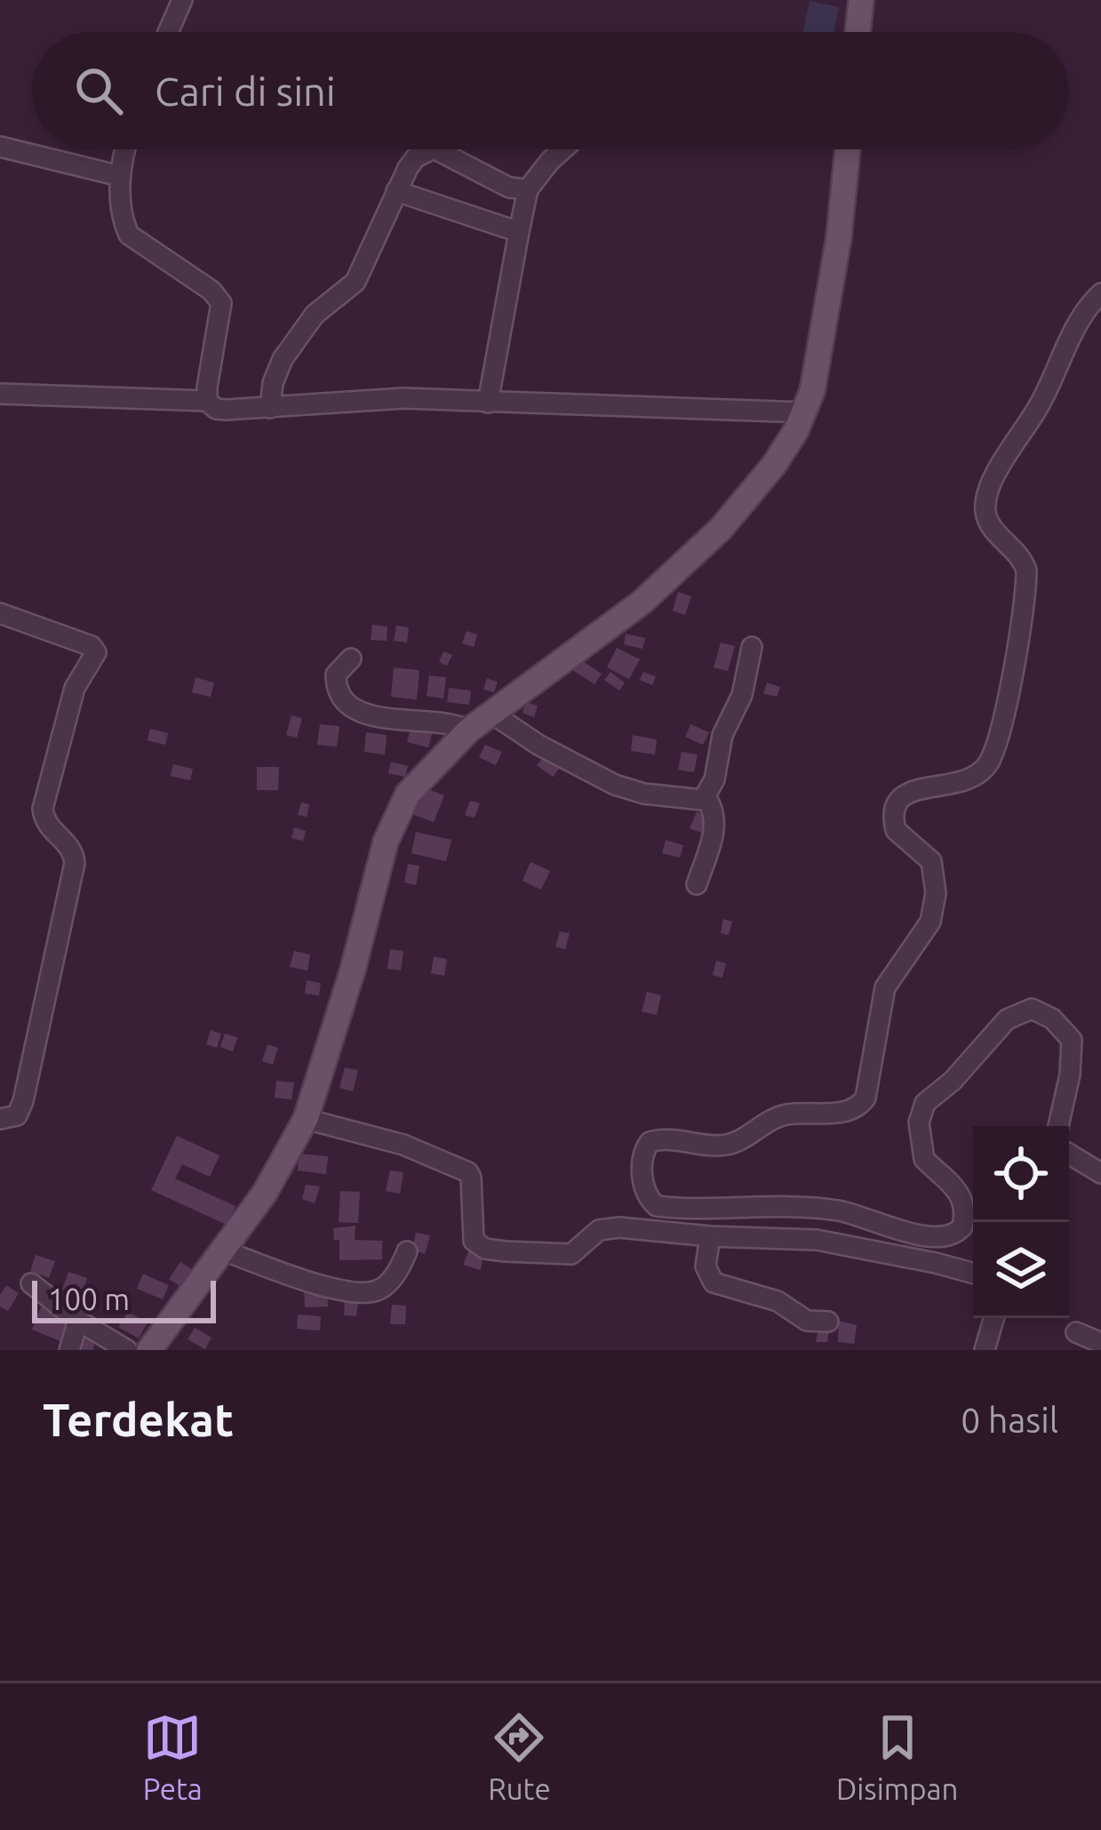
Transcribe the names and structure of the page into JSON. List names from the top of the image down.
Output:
{
  "scale_bar": "100 m",
  "page": {
    "search": "Cari di sini",
    "scale": "100 m",
    "heading": ["Terdekat", "0 hasil"],
    "nav": ["Peta", "Rute", "Disimpan"]
  }
}
